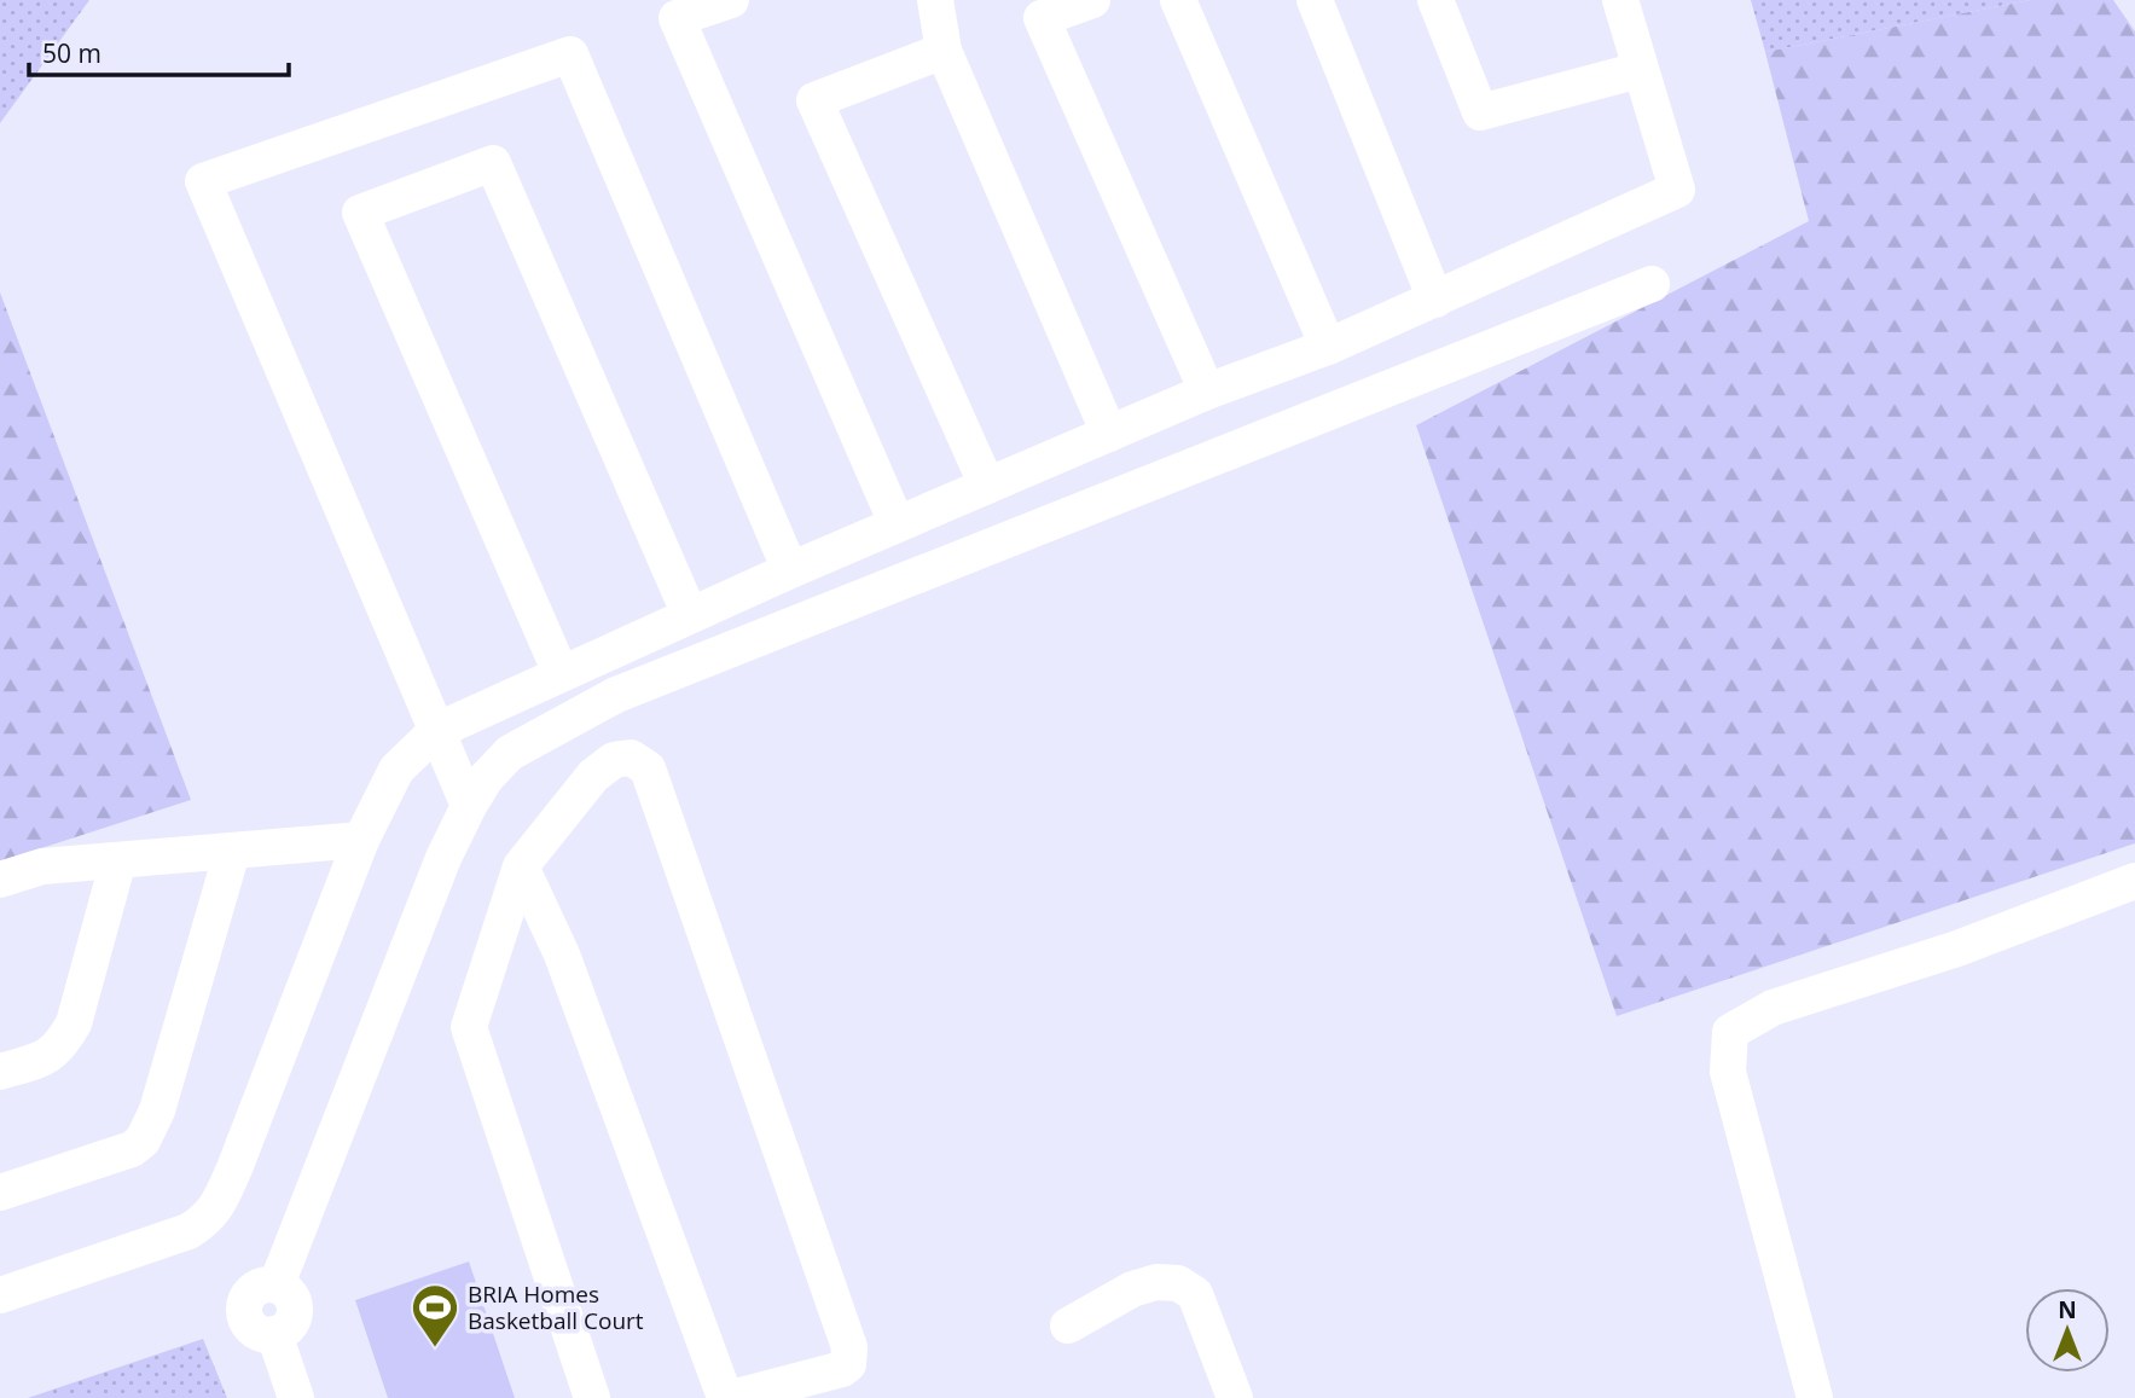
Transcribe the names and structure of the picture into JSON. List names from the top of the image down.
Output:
{
  "places": {
    "sports": ["BRIA Homes Basketball Court"]
  },
  "scale_bar": "50 m",
  "north": "top"
}
